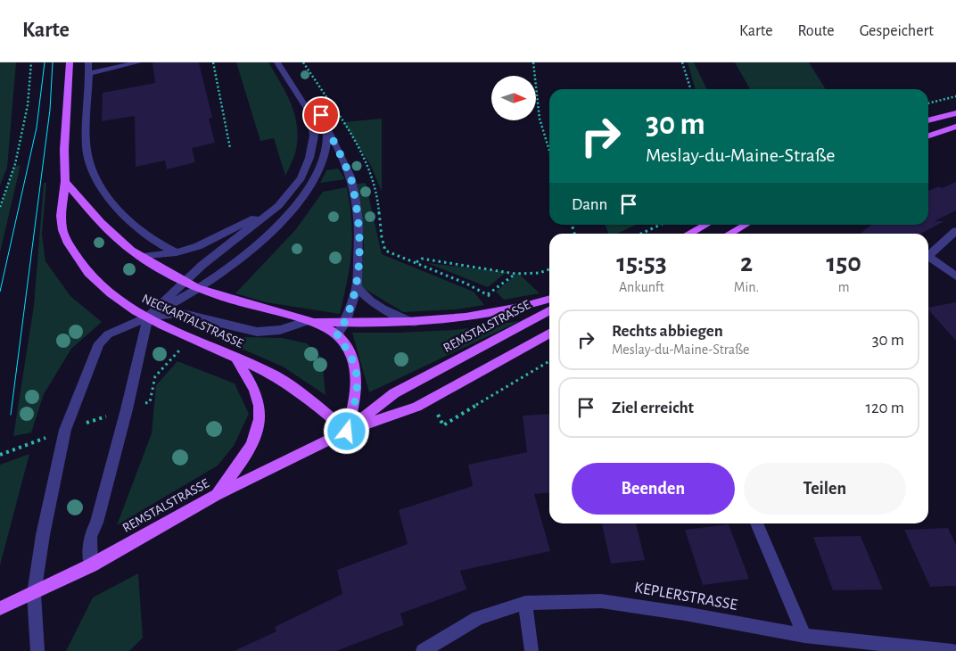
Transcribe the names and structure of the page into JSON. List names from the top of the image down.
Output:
{
  "streets": {
    "main road": ["NECKARTALSTRASSE", "REMSTALSTRASSE"],
    "street": ["KEPLERSTRASSE"]
  },
  "crossings": [
    ["NECKARTALSTRASSE", "REMSTALSTRASSE"]
  ],
  "north": "right",
  "page": {
    "header": "Karte",
    "nav": ["Karte", "Route", "Gespeichert"],
    "turn": ["30 m", "Meslay-du-Maine-Straße"],
    "then": "Dann",
    "eta": [
      "15:53",
      "Ankunft",
      "2",
      "Min.",
      "150",
      "m"
    ],
    "list": [
      {
        "name": "Rechts abbiegen",
        "note": "Meslay-du-Maine-Straße",
        "value": "30 m"
      },
      {
        "name": "Ziel erreicht",
        "value": "120 m"
      }
    ],
    "buttons": ["Beenden", "Teilen"]
  }
}
